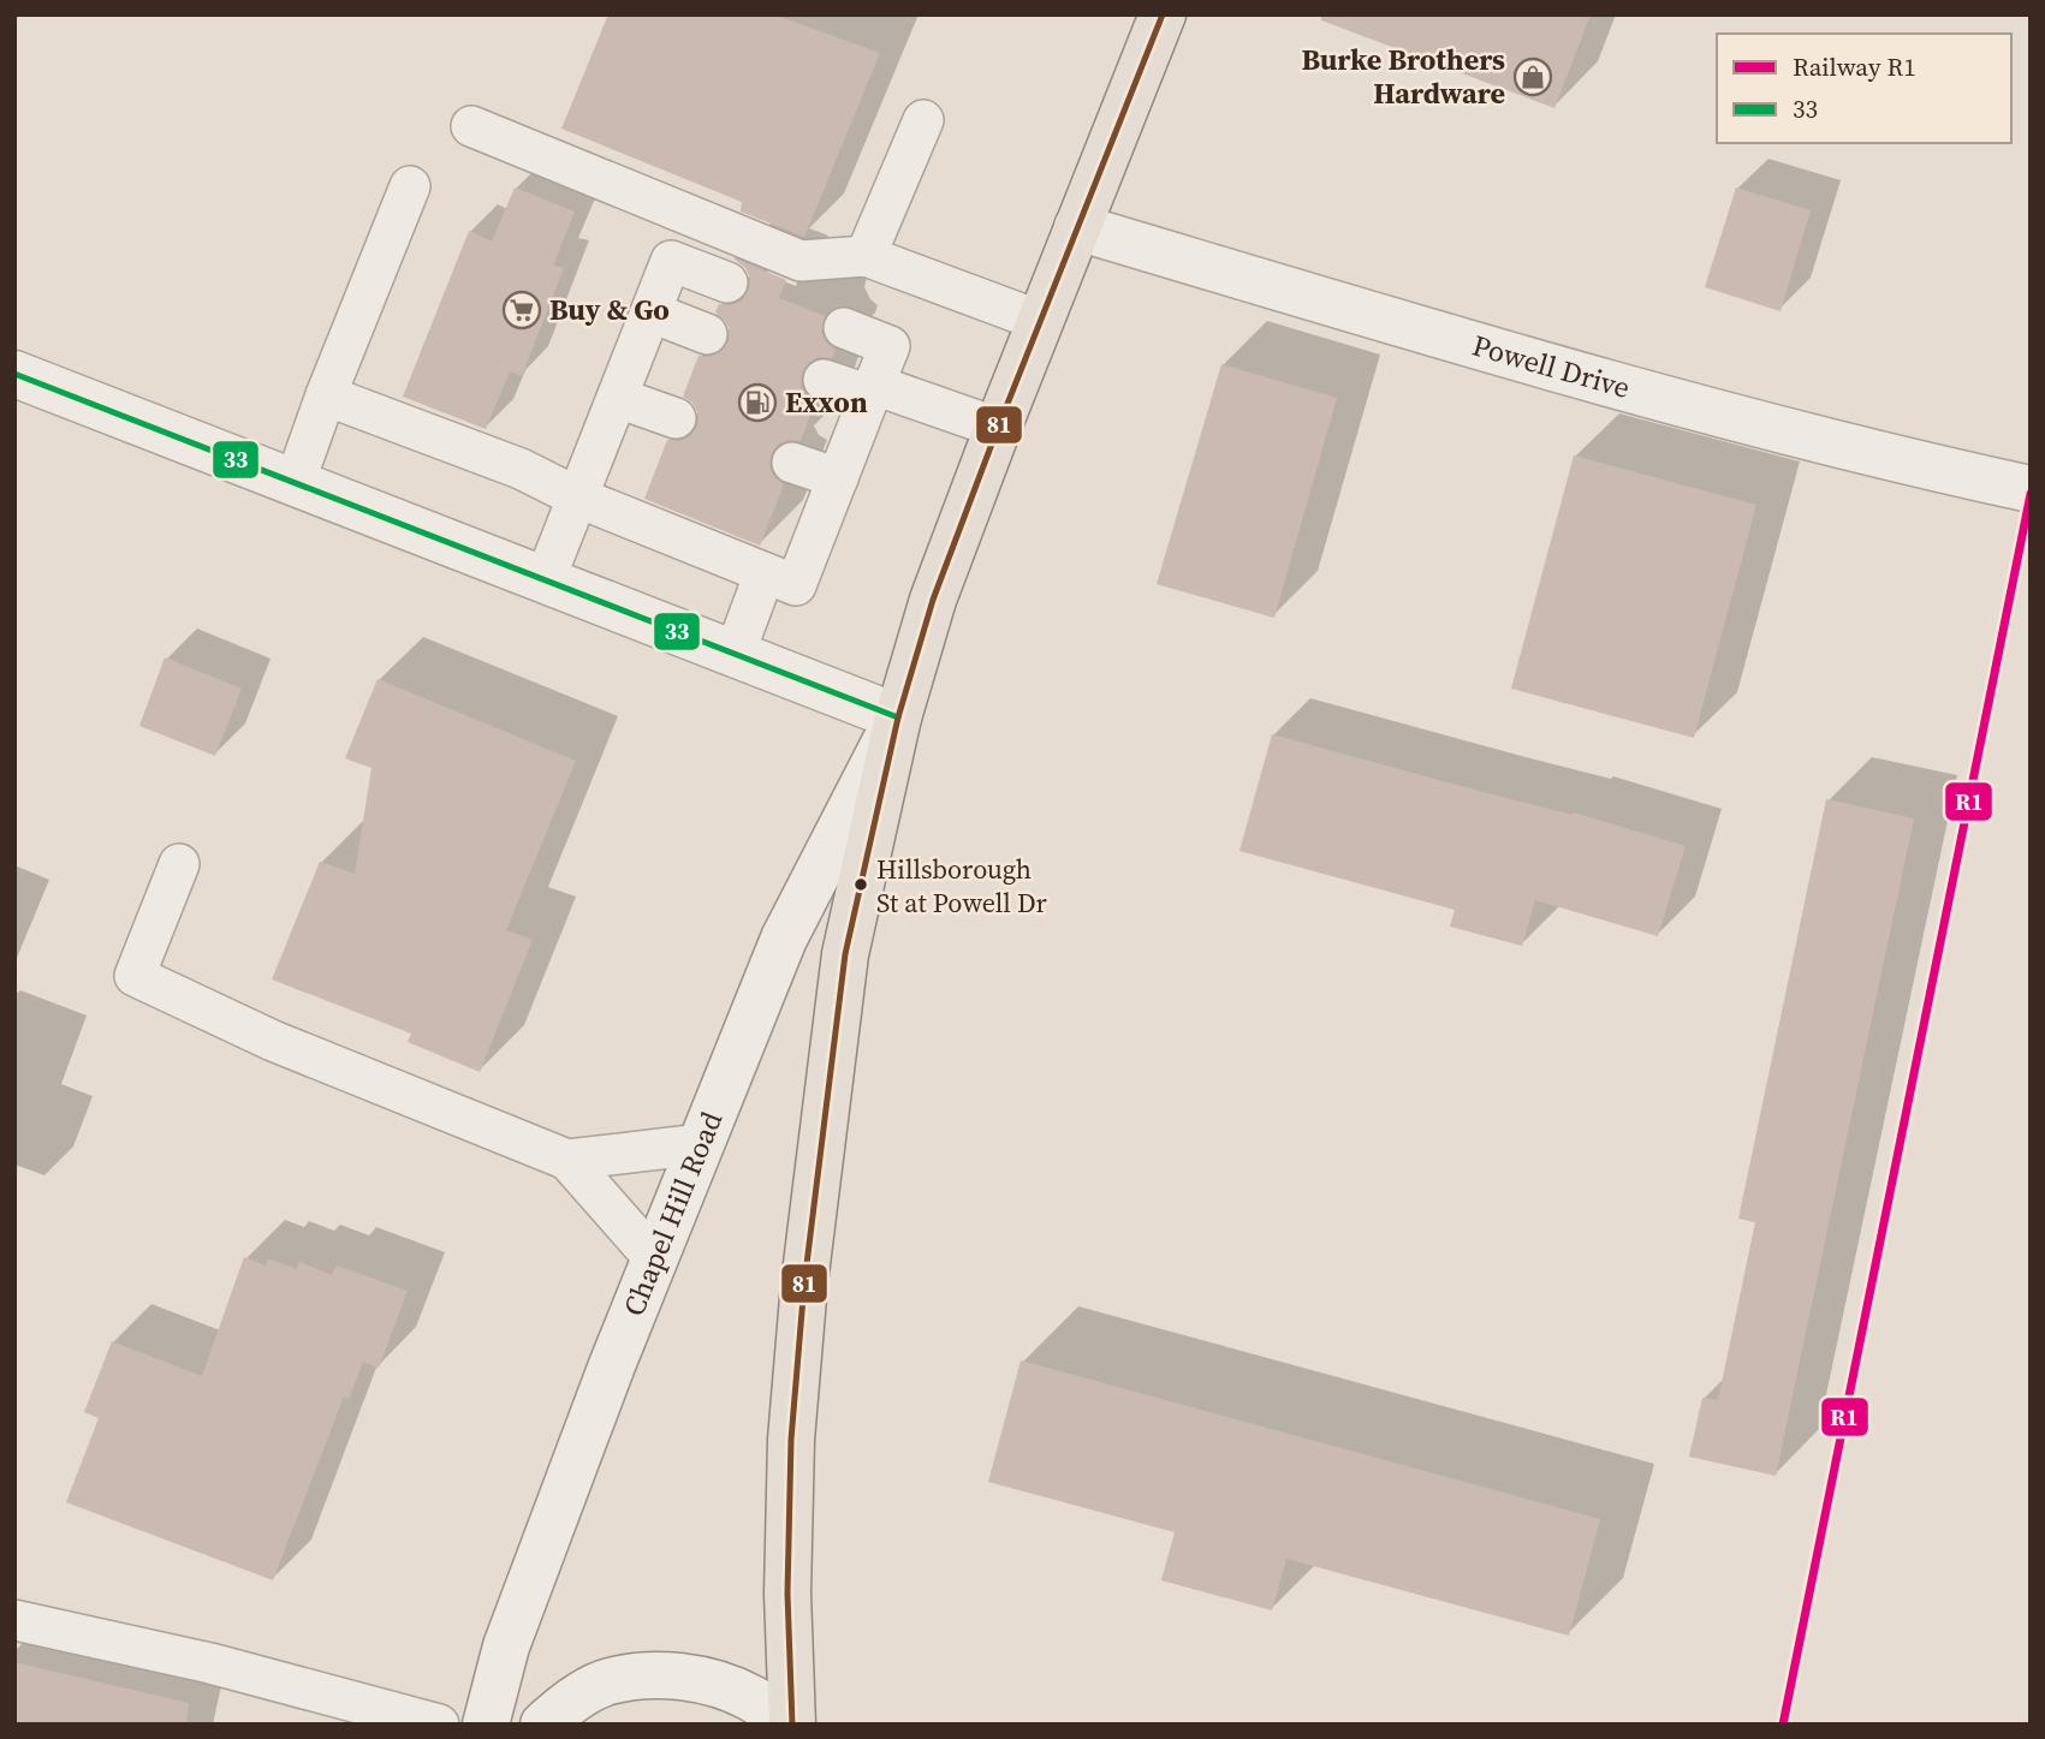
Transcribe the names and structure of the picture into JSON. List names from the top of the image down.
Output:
{
  "streets": {
    "street": ["Powell Drive", "Chapel Hill Road"]
  },
  "places": {
    "shop": ["Burke Brothers Hardware"],
    "supermarket": ["Buy & Go"],
    "fuel station": ["Exxon"],
    "other": ["Hillsborough St at Powell Dr"]
  },
  "lines": ["transit line 81", "transit line 33", "rail line R1"],
  "legend": ["Railway R1", "33"]
}
